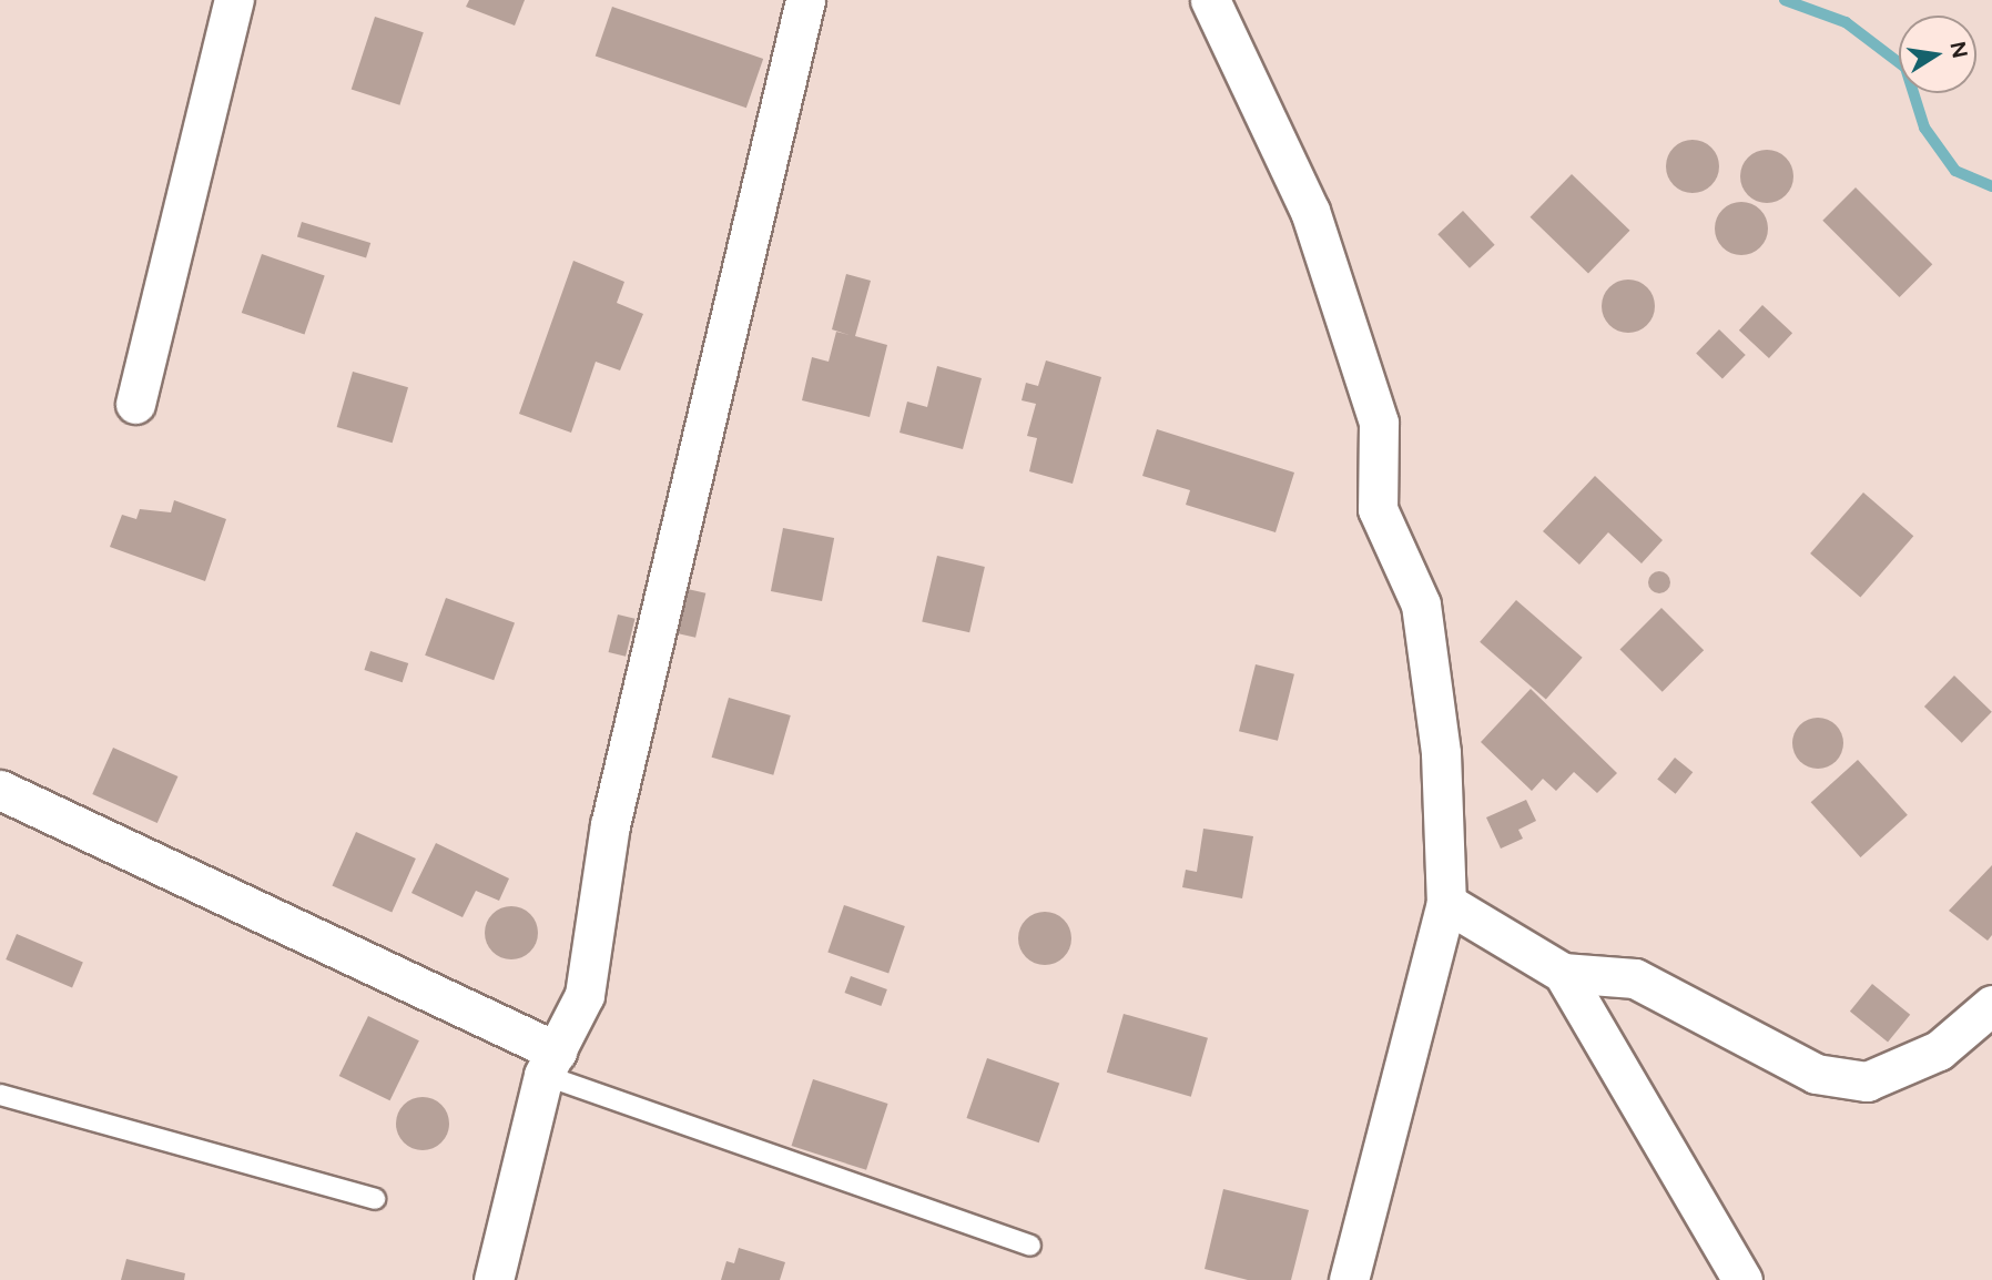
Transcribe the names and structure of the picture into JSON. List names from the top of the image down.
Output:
{
  "north": "right"
}
